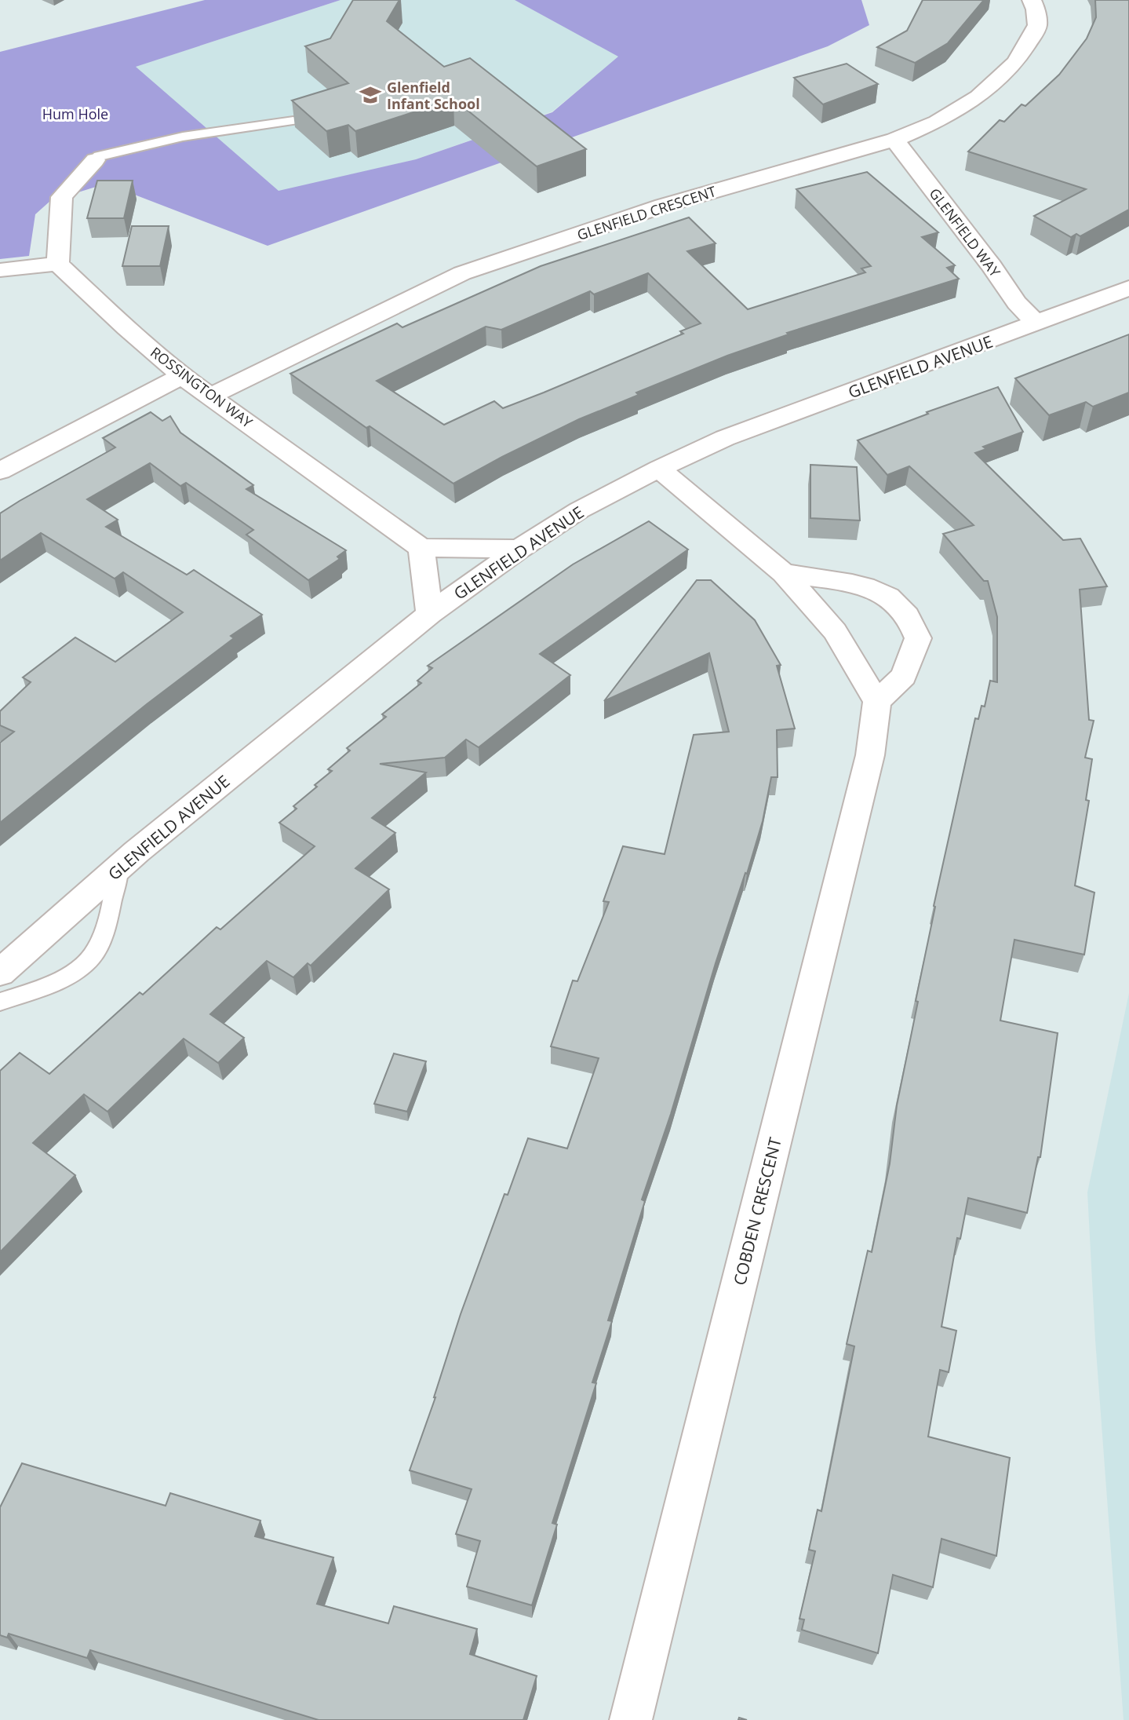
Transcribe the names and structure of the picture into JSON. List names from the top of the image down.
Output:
{
  "streets": {
    "street": [
      "GLENFIELD CRESCENT",
      "GLENFIELD WAY",
      "GLENFIELD AVENUE",
      "ROSSINGTON WAY",
      "COBDEN CRESCENT"
    ]
  },
  "crossings": [
    ["GLENFIELD CRESCENT", "GLENFIELD WAY"],
    ["GLENFIELD CRESCENT", "ROSSINGTON WAY"],
    ["GLENFIELD WAY", "GLENFIELD AVENUE"]
  ],
  "parks": ["Hum Hole"],
  "places": {
    "school or university": ["Glenfield Infant School"]
  }
}
